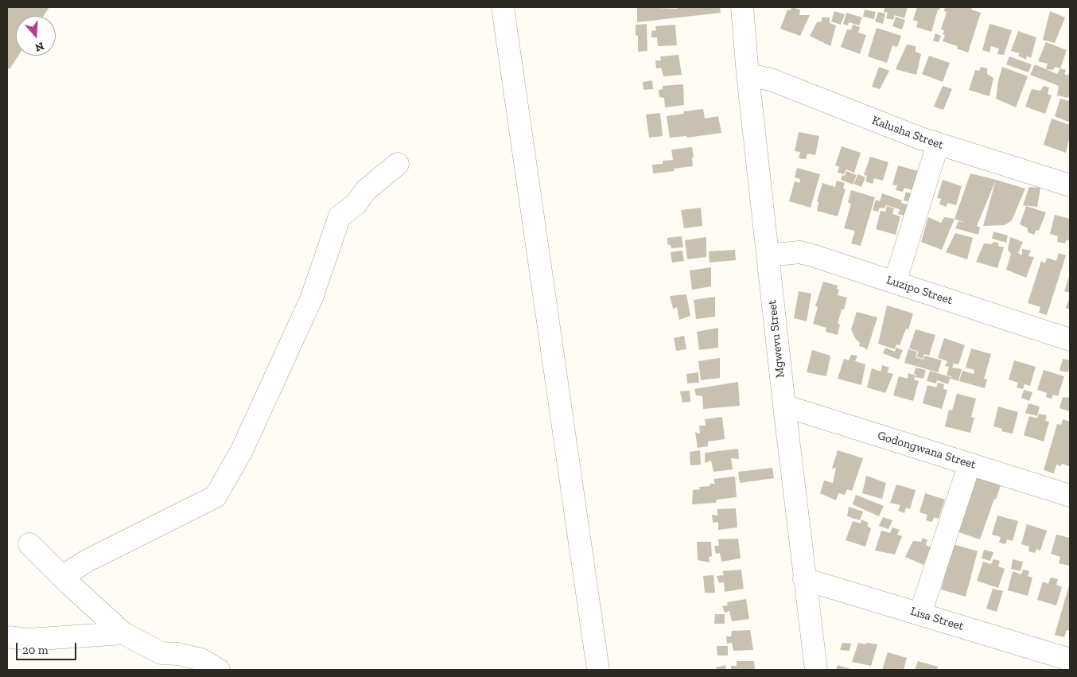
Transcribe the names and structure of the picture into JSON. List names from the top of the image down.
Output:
{
  "streets": {
    "street": [
      "Kalusha Street",
      "Luzipo Street",
      "Mgwevu Street",
      "Godongwana Street",
      "Lisa Street"
    ]
  },
  "crossings": [
    ["Kalusha Street", "Mgwevu Street"],
    ["Luzipo Street", "Mgwevu Street"],
    ["Mgwevu Street", "Godongwana Street"],
    ["Mgwevu Street", "Lisa Street"]
  ],
  "scale_bar": "20 m",
  "north": "bottom"
}
